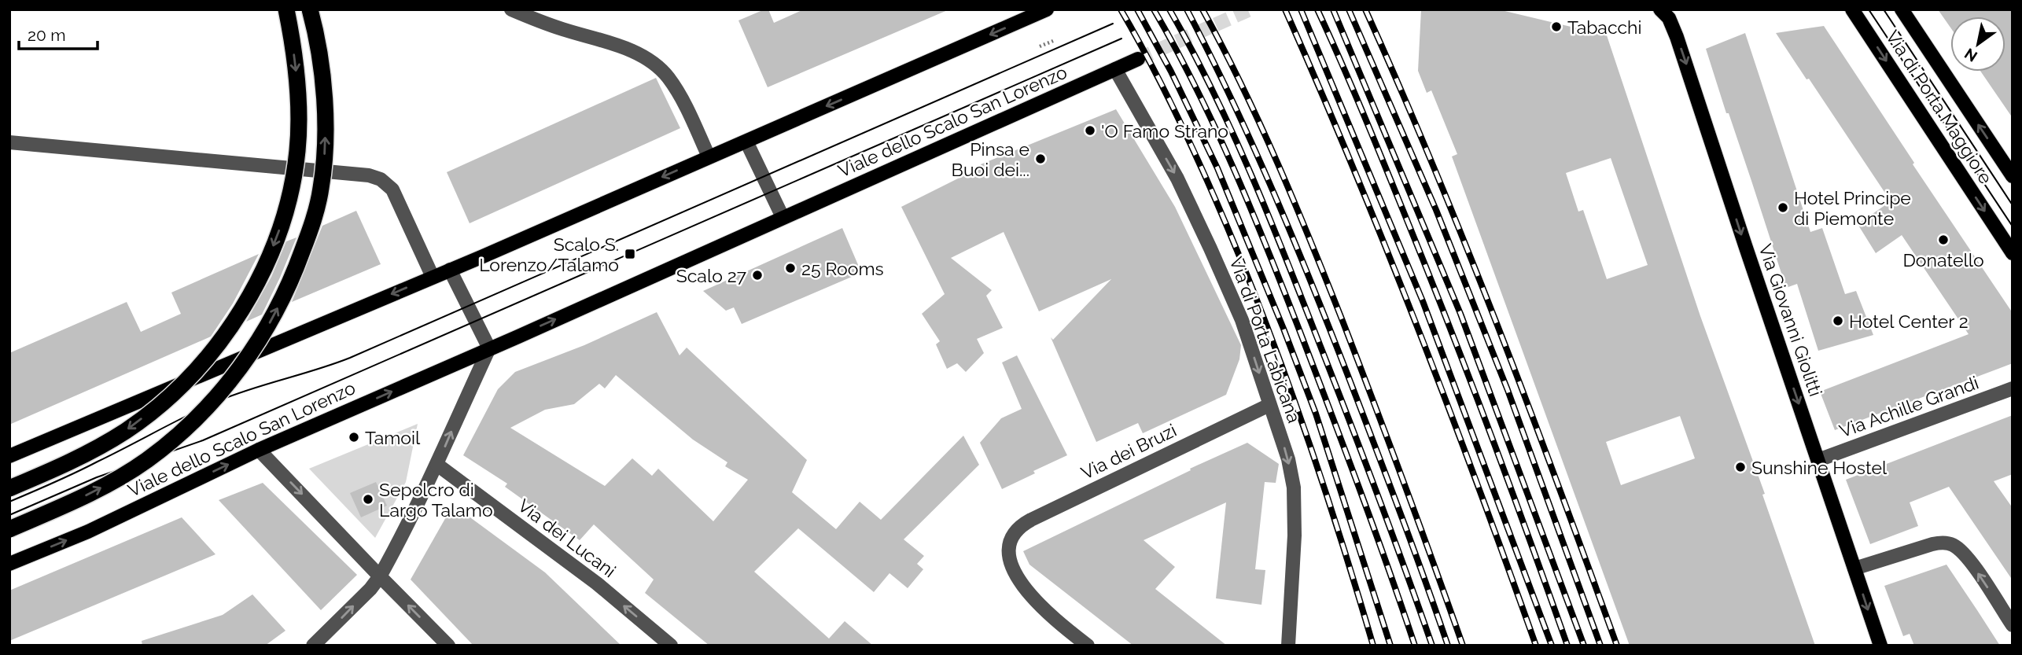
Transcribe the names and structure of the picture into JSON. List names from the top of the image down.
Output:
{
  "streets": {
    "main road": ["Via di Porta Maggiore", "Viale dello Scalo San Lorenzo", "Via Giovanni Giolitti"],
    "street": [
      "Via di Porta Labicana",
      "Via Achille Grandi",
      "Via dei Bruzi",
      "Via dei Lucani"
    ]
  },
  "crossings": [
    ["Viale dello Scalo San Lorenzo", "Via di Porta Labicana"],
    ["Via Giovanni Giolitti", "Via Achille Grandi"],
    ["Via di Porta Labicana", "Via dei Bruzi"]
  ],
  "one_way": ["Via Giovanni Giolitti", "Via di Porta Labicana", "Via dei Lucani"],
  "places": {
    "other": [
      "Tabacchi",
      "'O Famo Strano",
      "Pinsa e Buoi dei...",
      "Hotel Principe di Piemonte",
      "Donatello",
      "25 Rooms",
      "Scalo 27",
      "Hotel Center 2",
      "Tamoil",
      "Sunshine Hostel",
      "Sepolcro di Largo Talamo"
    ],
    "transit": ["Scalo S. Lorenzo/Talamo"]
  },
  "scale_bar": "20 m",
  "north": "bottom left"
}
